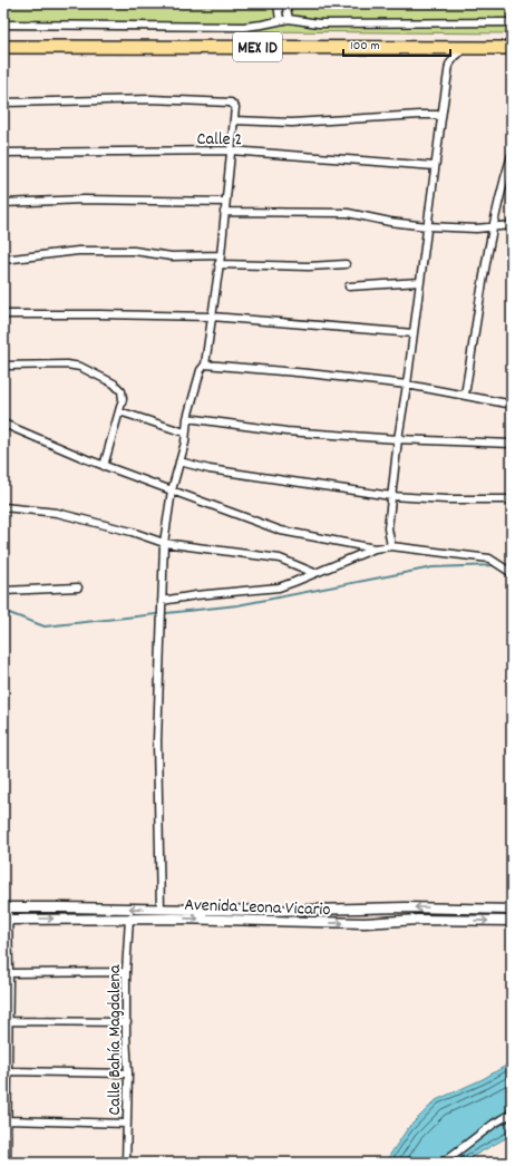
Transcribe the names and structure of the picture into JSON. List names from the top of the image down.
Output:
{
  "streets": {
    "highway": ["MEX 1D"],
    "street": ["Calle 2", "Avenida Leona Vicario", "Calle Bahía Magdalena"]
  },
  "crossings": [
    ["Avenida Leona Vicario", "Calle Bahía Magdalena"]
  ],
  "scale_bar": "100 m"
}
